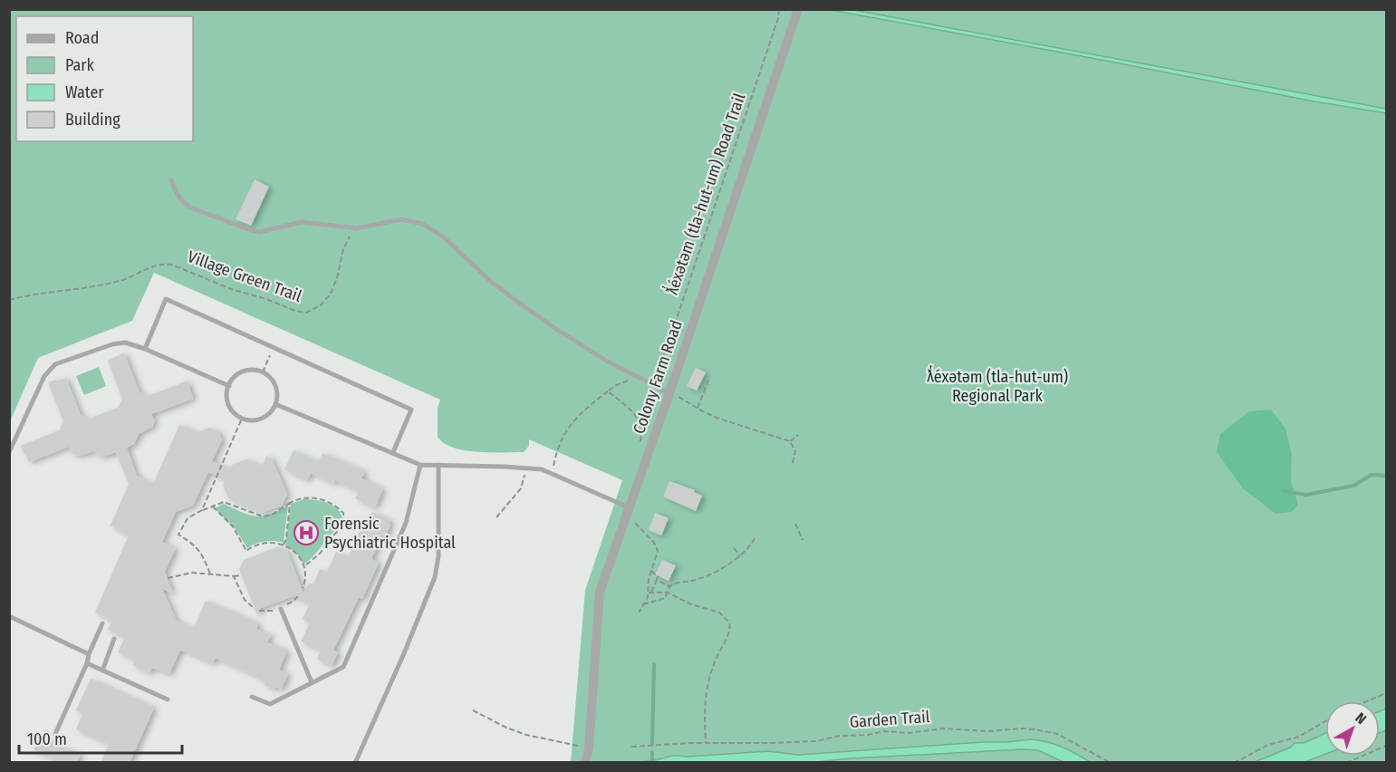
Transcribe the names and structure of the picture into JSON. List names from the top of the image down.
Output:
{
  "streets": {
    "street": ["Colony Farm Road"],
    "path": ["ƛ̓éxətəm (tla-hut-um) Road Trail", "Village Green Trail", "Garden Trail"]
  },
  "parks": ["ƛ̓éxətəm (tla-hut-um) Regional Park"],
  "places": {
    "hospital": ["Forensic Psychiatric Hospital"]
  },
  "legend": [
    "Road",
    "Park",
    "Water",
    "Building"
  ],
  "scale_bar": "100 m",
  "north": "top right"
}
